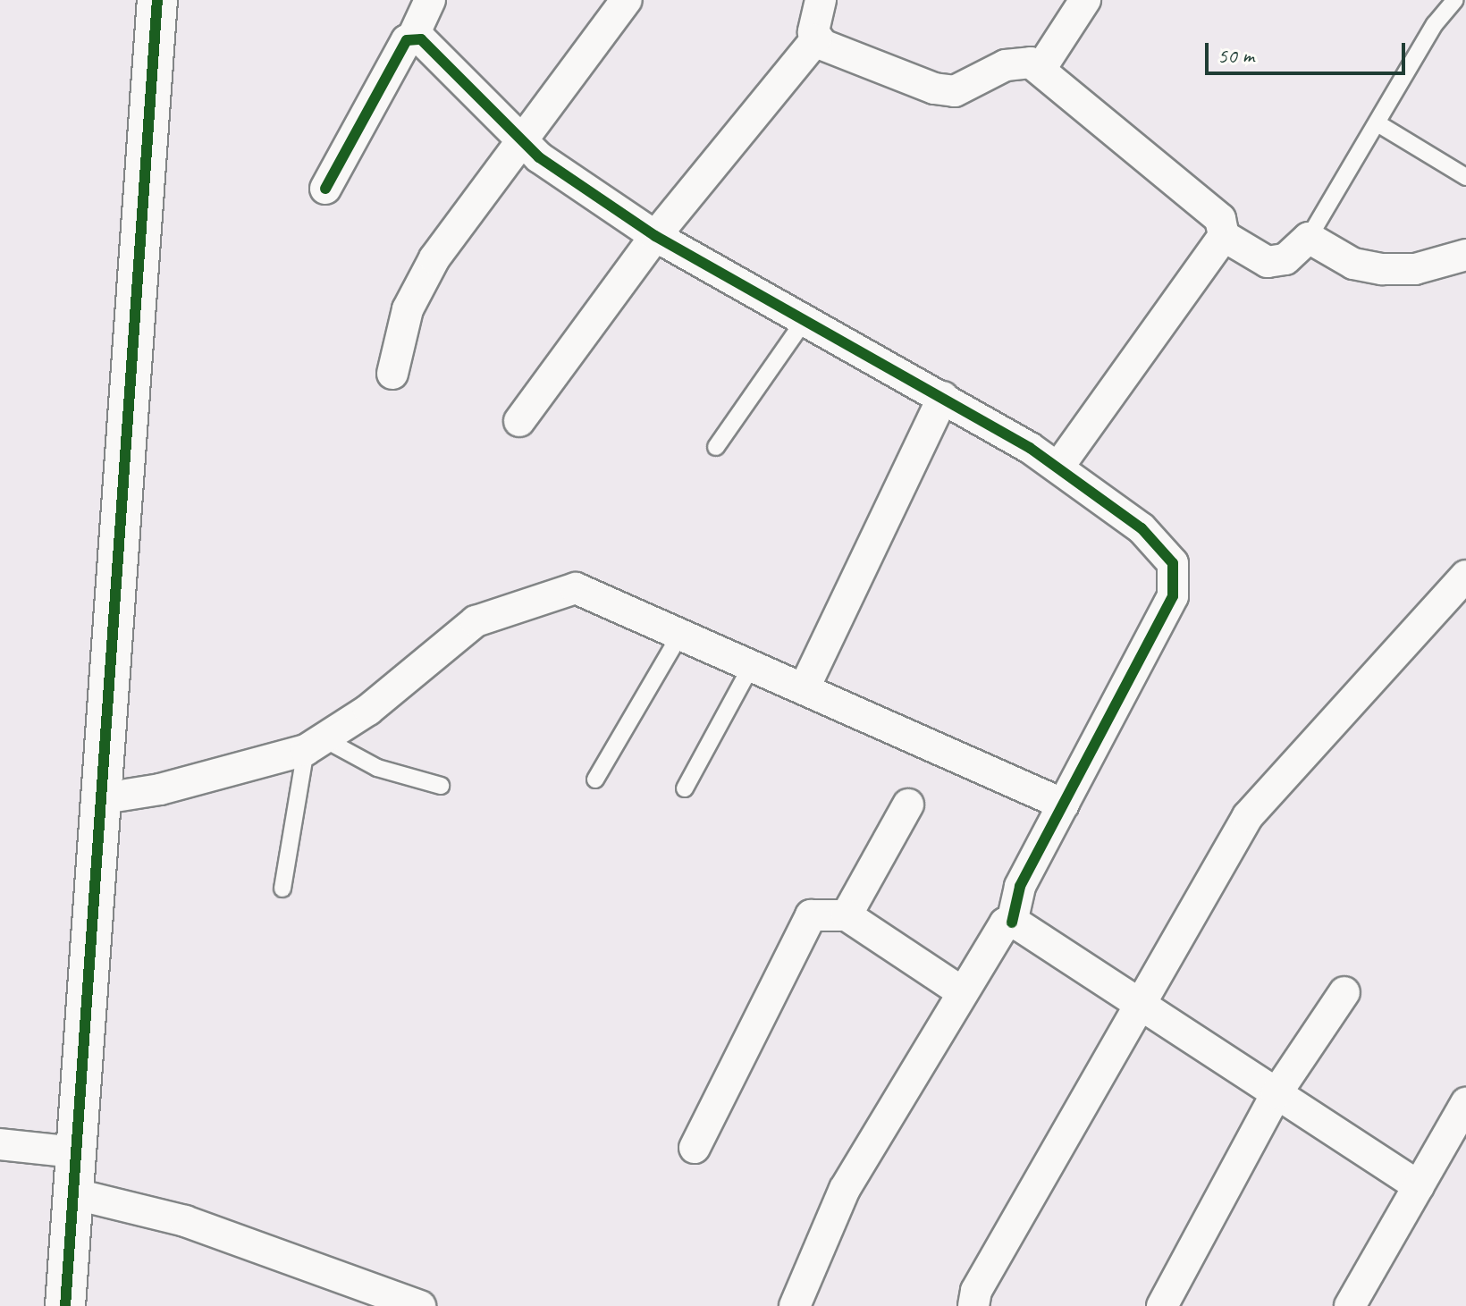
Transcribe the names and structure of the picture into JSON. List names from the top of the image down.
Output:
{
  "scale_bar": "50 m"
}
